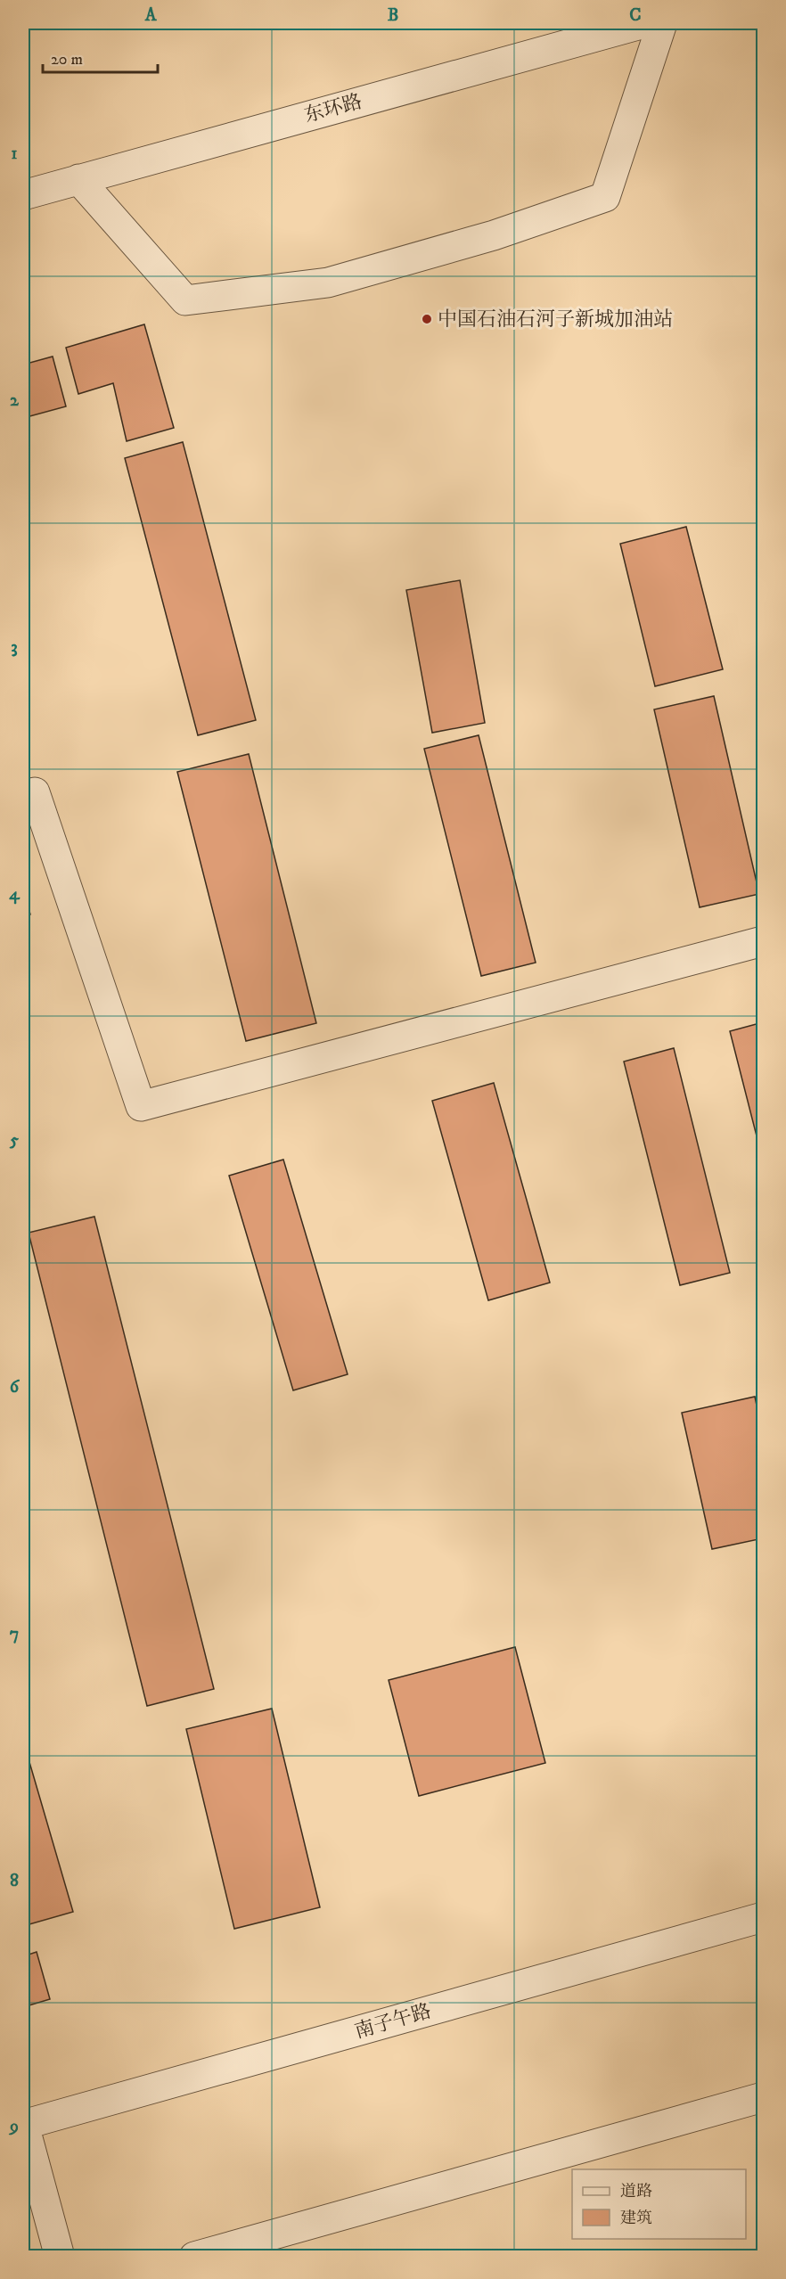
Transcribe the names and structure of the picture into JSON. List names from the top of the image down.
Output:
{
  "streets": {
    "street": ["东环路", "南子午路"]
  },
  "places": ["中国石油石河子新城加油站"],
  "legend": ["道路", "建筑"],
  "scale_bar": "20 m",
  "grid": {
    "columns": ["A", "B", "C"],
    "rows": [
      "1",
      "2",
      "3",
      "4",
      "5",
      "6",
      "7",
      "8",
      "9"
    ]
  }
}
